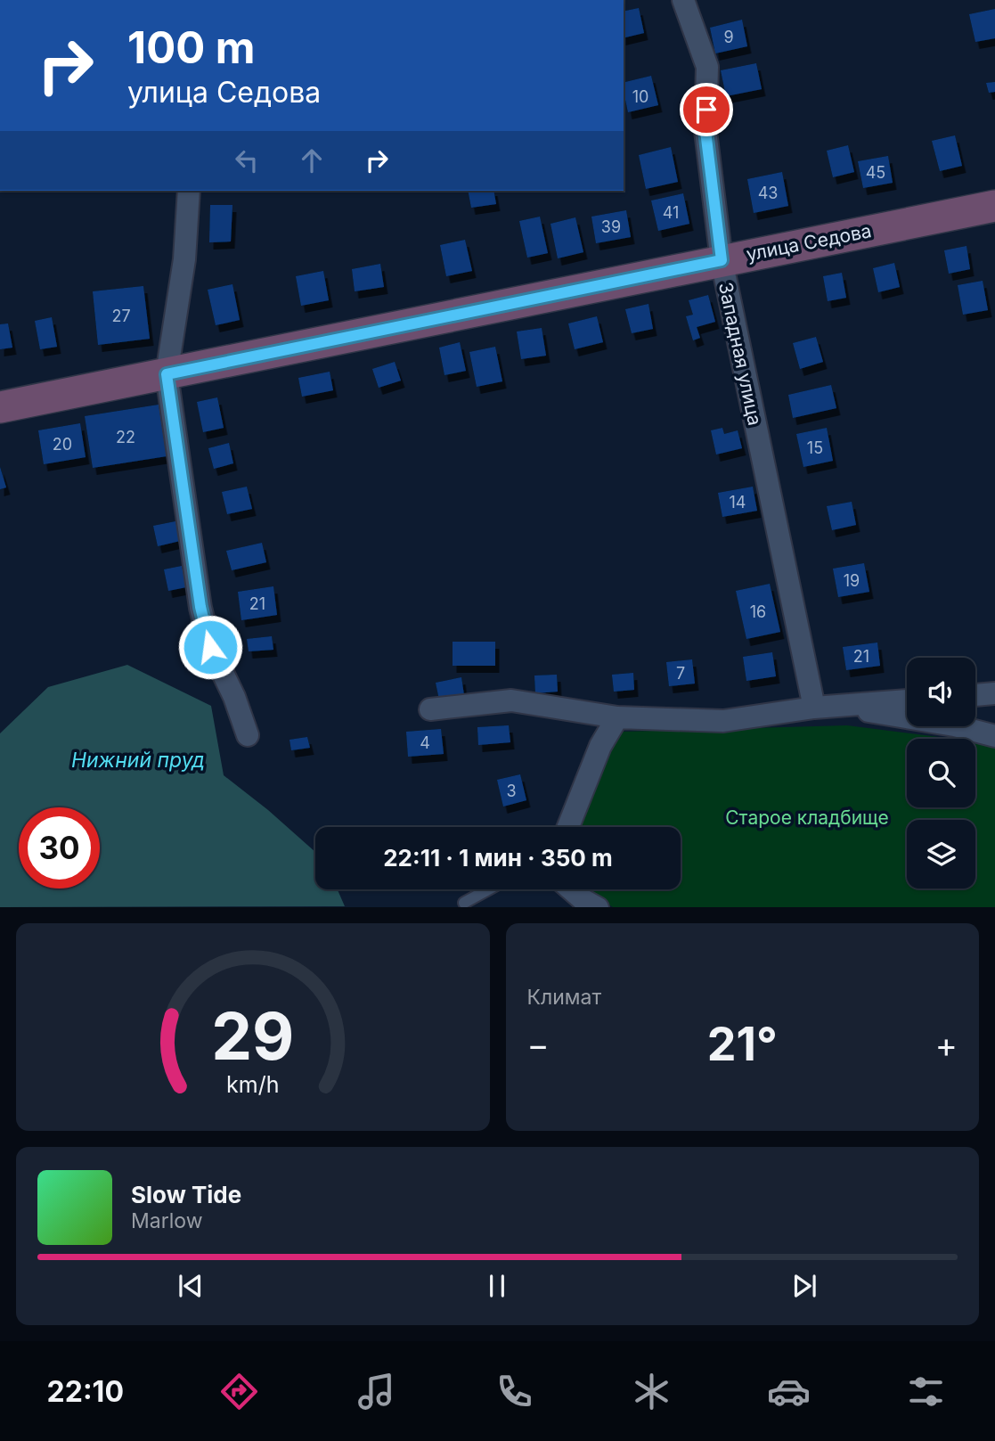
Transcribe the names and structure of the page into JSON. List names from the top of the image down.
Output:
{
  "streets": {
    "main road": ["улица Седова"],
    "street": ["Западная улица"]
  },
  "crossings": [
    ["улица Седова", "Западная улица"]
  ],
  "water": ["Нижний пруд"],
  "parks": ["Старое кладбище"],
  "house_numbers": [
    "9",
    "10",
    "45",
    "43",
    "41",
    "39",
    "27",
    "22",
    "20",
    "15",
    "14",
    "19",
    "21",
    "16",
    "21",
    "7",
    "4",
    "3"
  ],
  "page": {
    "turn": ["100 m", "улица Седова"],
    "limit": "30",
    "trip": "22:11 · 1 мин · 350 m",
    "tile": "Климат",
    "heat": ["−", "21°", "+"],
    "song": ["Slow Tide", "Marlow"],
    "tabs": "22:10",
    "gauge": ["29", "km/h"]
  }
}
